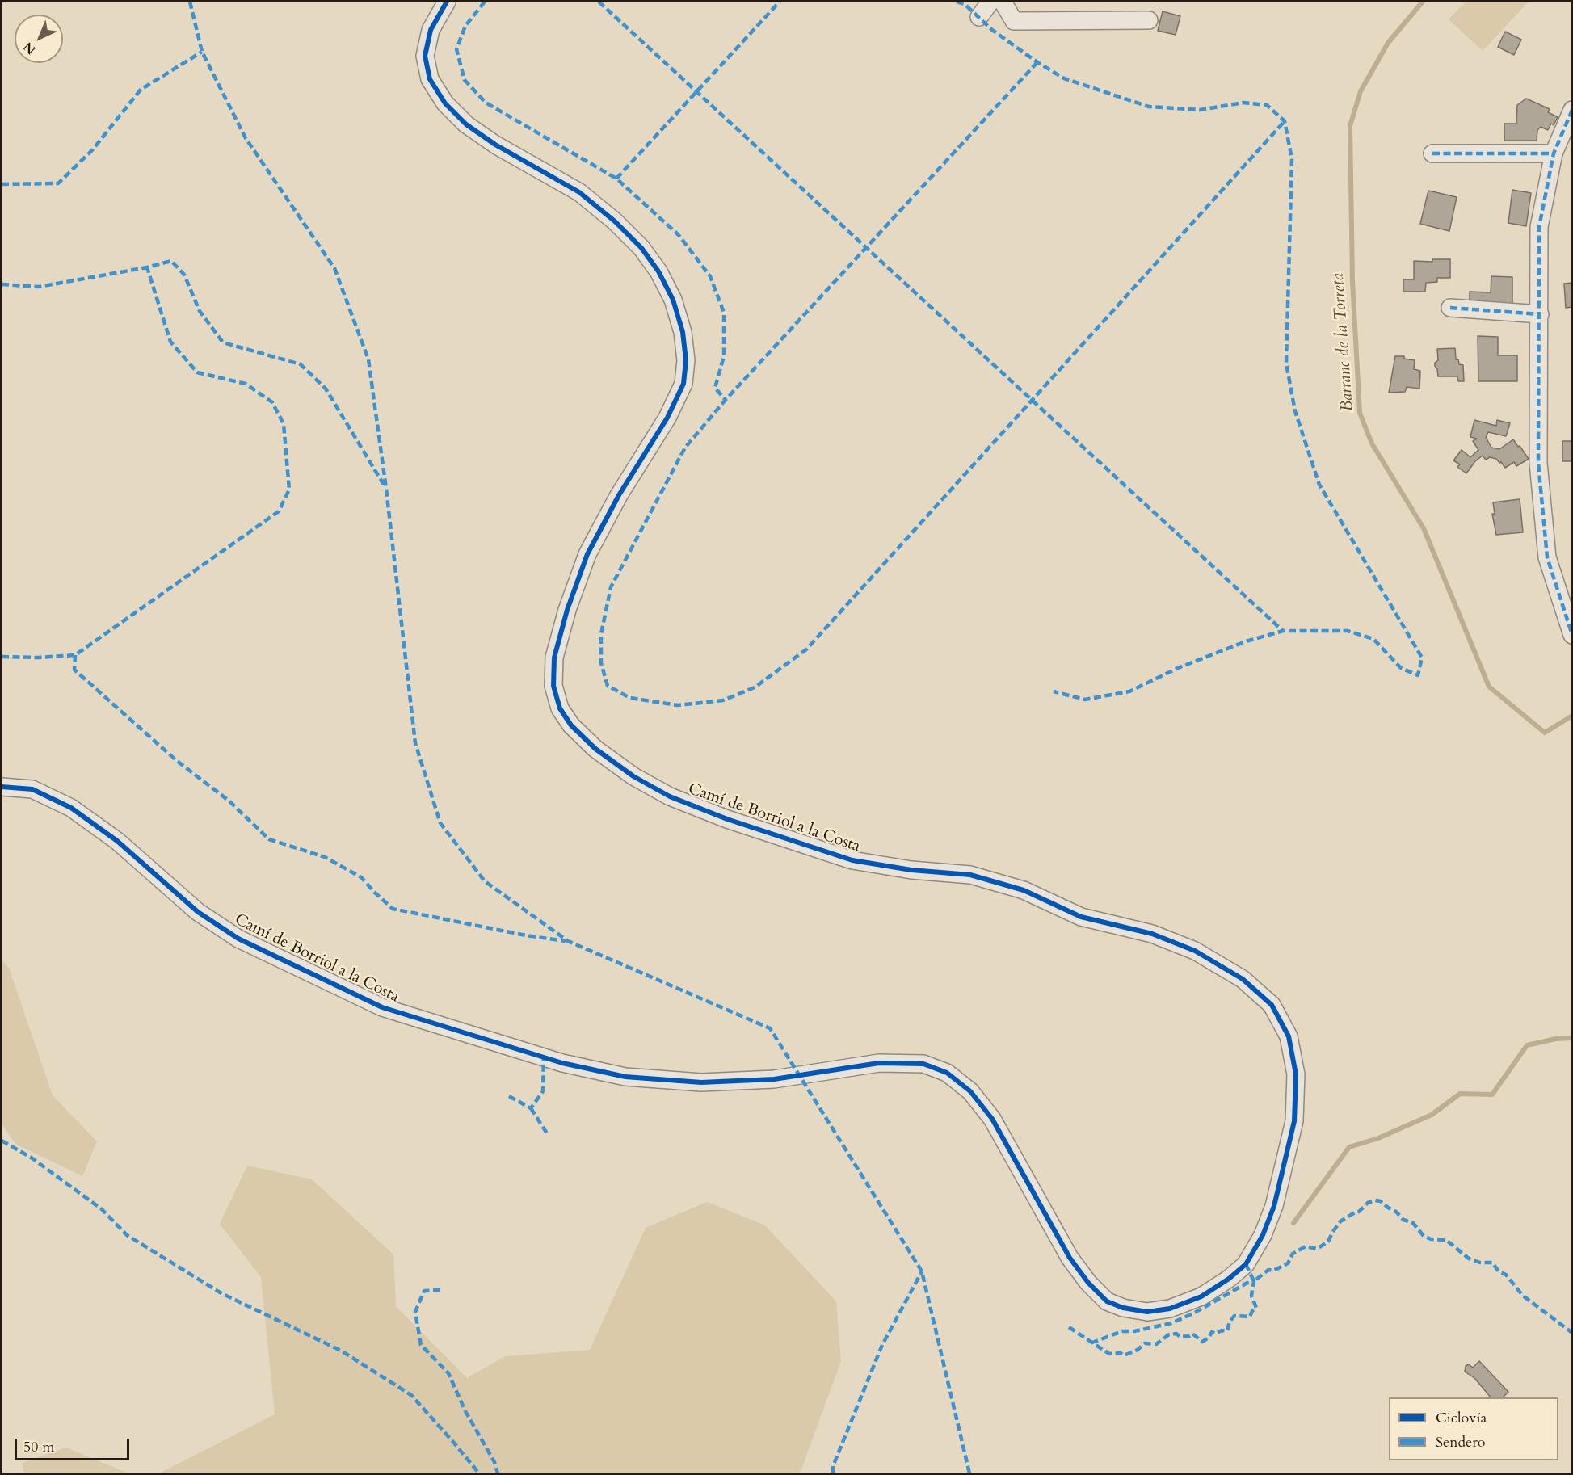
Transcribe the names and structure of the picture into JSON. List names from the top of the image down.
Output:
{
  "streets": {
    "street": ["Camí de Borriol a la Costa"]
  },
  "water": ["Barranc de la Torreta"],
  "legend": ["Ciclovía", "Sendero"],
  "scale_bar": "50 m",
  "north": "bottom left"
}
